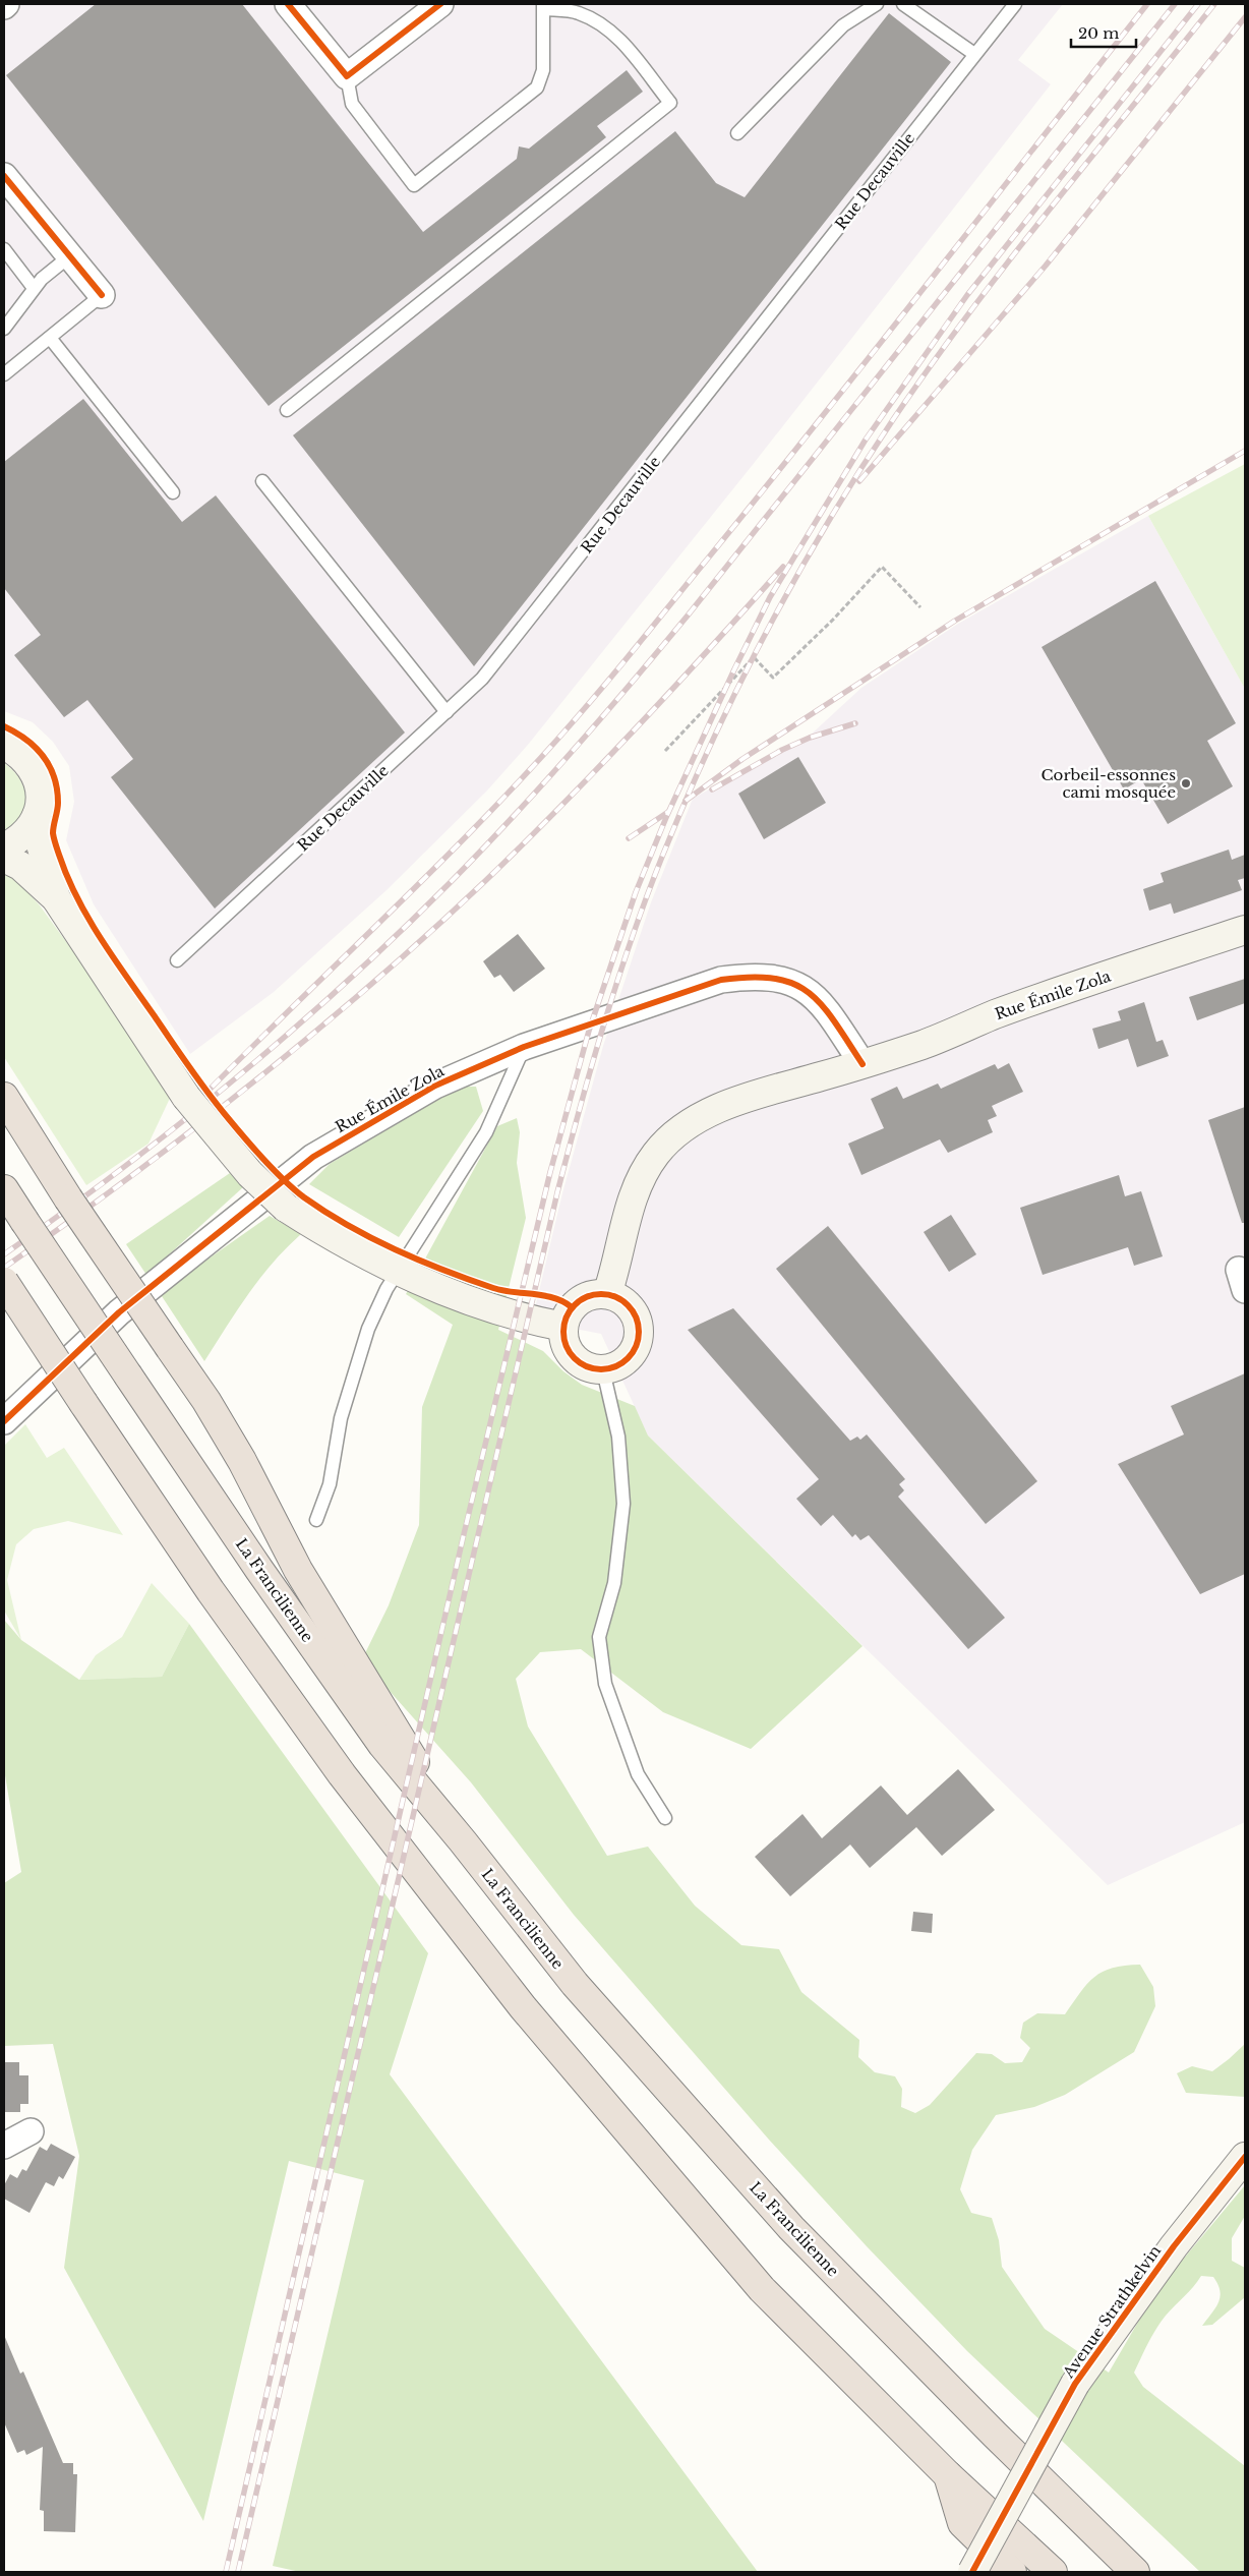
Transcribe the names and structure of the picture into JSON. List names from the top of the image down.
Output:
{
  "streets": {
    "highway": ["La Francilienne"],
    "street": ["Rue Émile Zola", "Avenue Strathkelvin"],
    "lane": ["Rue Decauville"]
  },
  "places": ["Corbeil-essonnes cami mosquée"],
  "scale_bar": "20 m"
}
